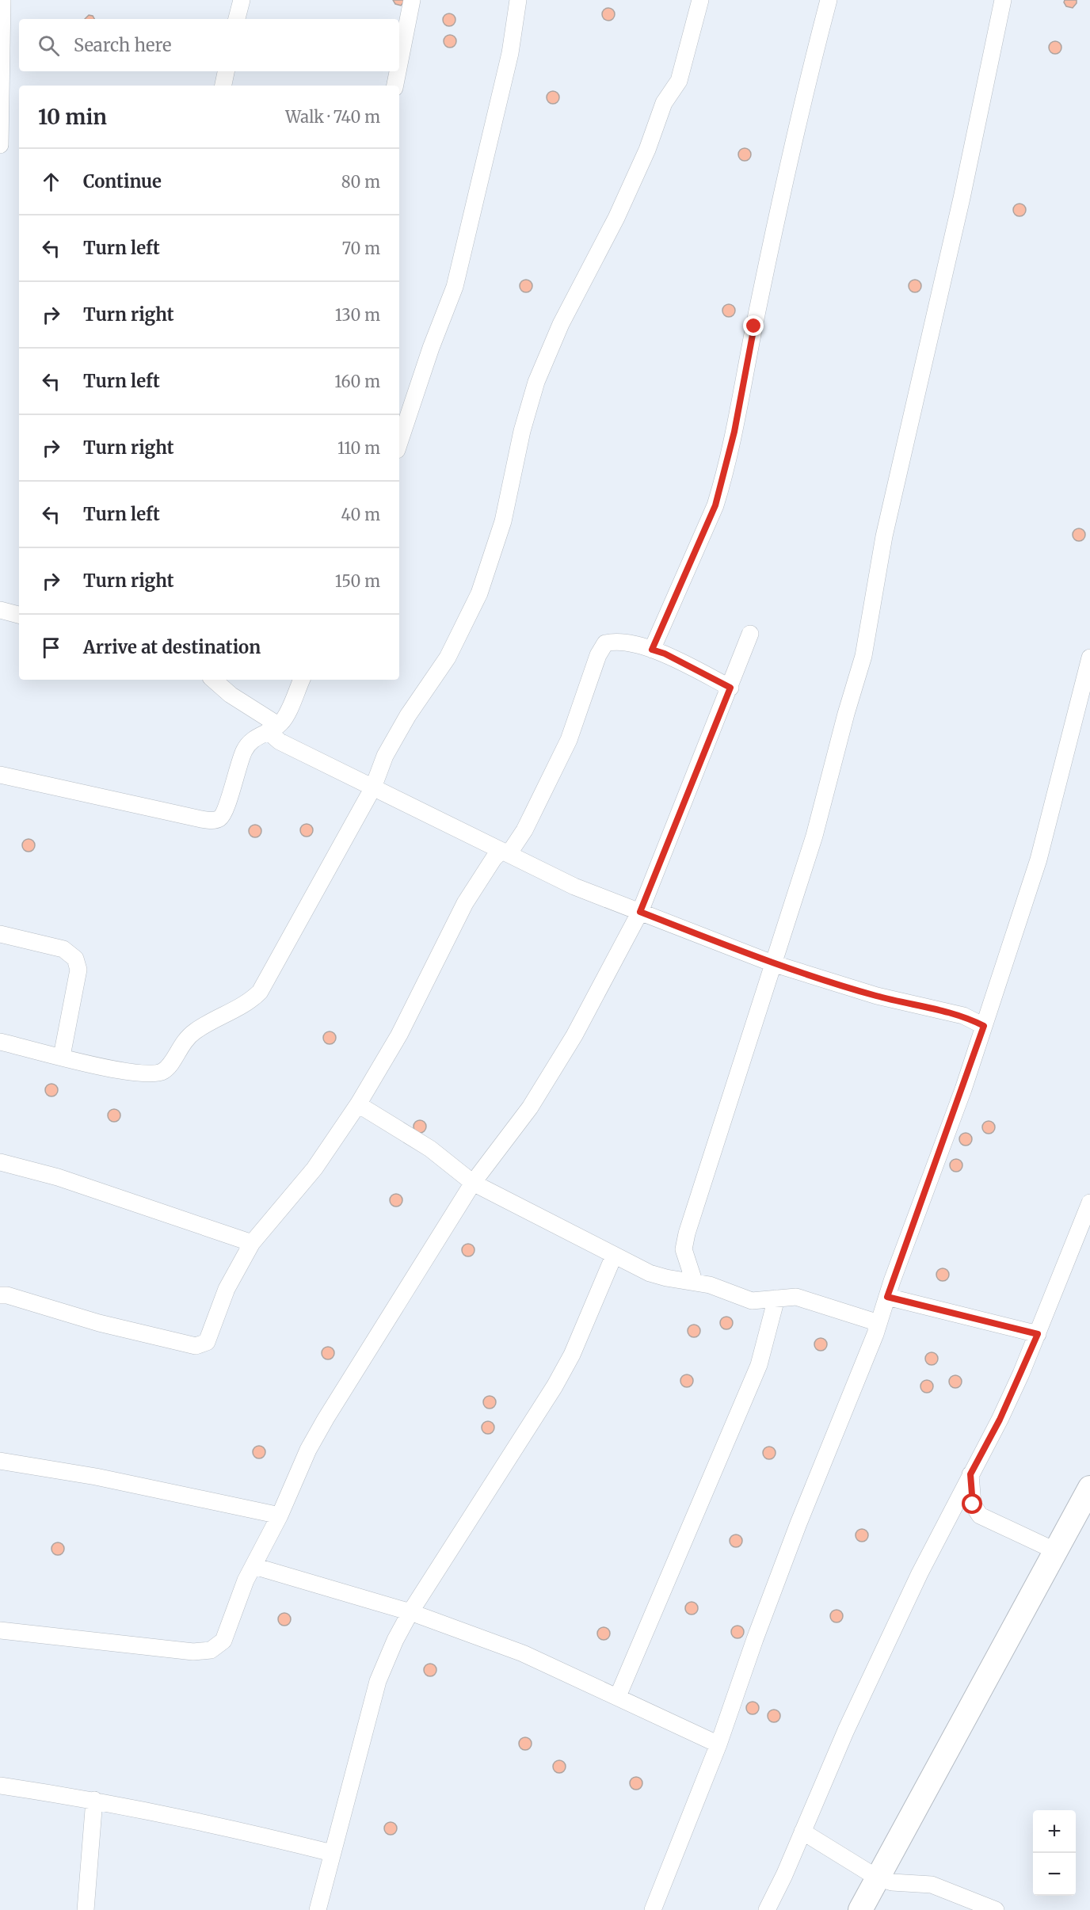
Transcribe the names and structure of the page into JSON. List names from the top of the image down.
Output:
{
  "page": {
    "search": "Search here",
    "heading": ["10 min", "Walk · 740 m"],
    "list": [
      ["Continue", "80 m"],
      ["Turn left", "70 m"],
      ["Turn right", "130 m"],
      ["Turn left", "160 m"],
      ["Turn right", "110 m"],
      ["Turn left", "40 m"],
      ["Turn right", "150 m"],
      "Arrive at destination"
    ],
    "map_buttons": ["+", "−"]
  }
}
